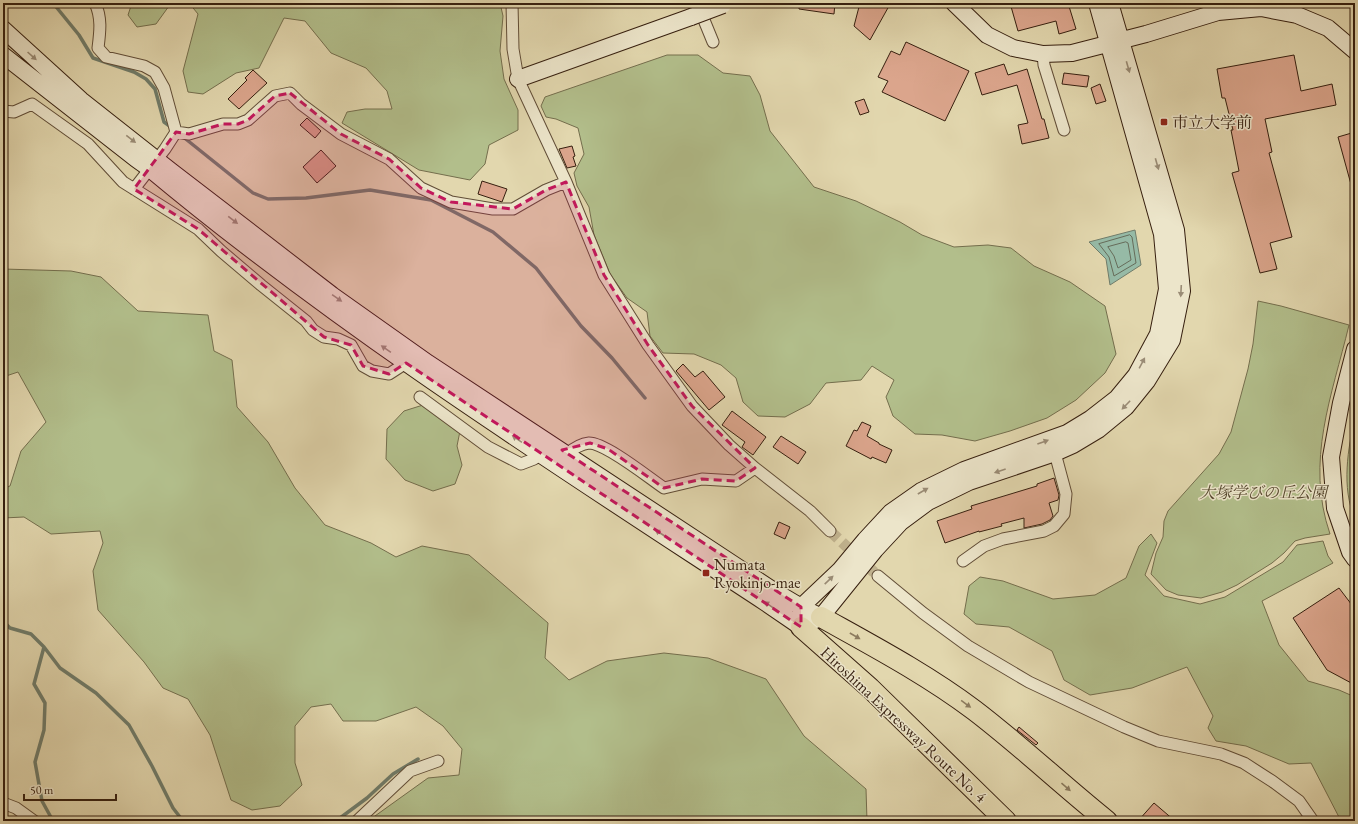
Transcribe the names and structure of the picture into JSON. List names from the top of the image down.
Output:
{
  "streets": {
    "highway": ["Hiroshima Expressway Route No. 4"]
  },
  "parks": ["大塚学びの丘公園"],
  "places": {
    "transit": ["市立大学前", "Numata Ryokinjo-mae"]
  },
  "scale_bar": "50 m"
}
